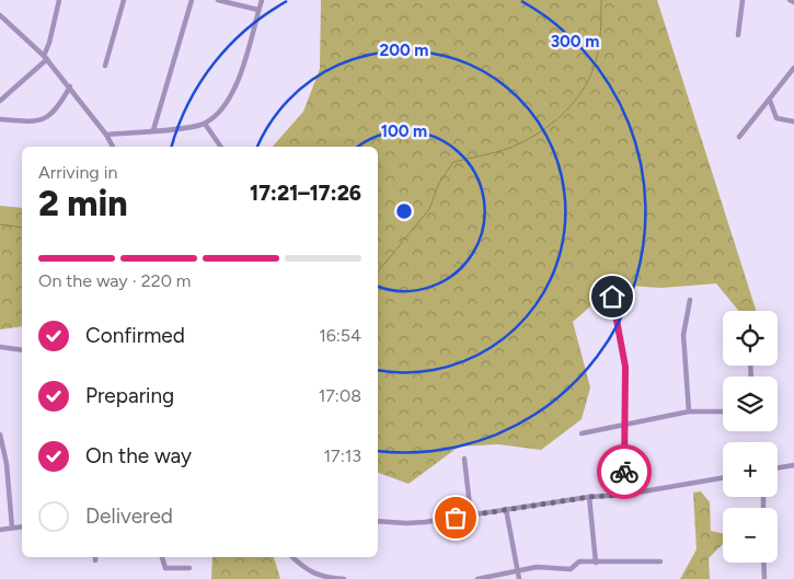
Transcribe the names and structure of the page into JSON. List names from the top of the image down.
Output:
{
  "page": {
    "heading": ["2 min", "Arriving in", "17:21–17:26"],
    "bar": "On the way · 220 m",
    "list": [
      ["Confirmed", "16:54"],
      ["Preparing", "17:08"],
      ["On the way", "17:13"],
      "Delivered"
    ],
    "map_buttons": ["+", "−"]
  },
  "rings": ["300 m", "200 m", "100 m"]
}
